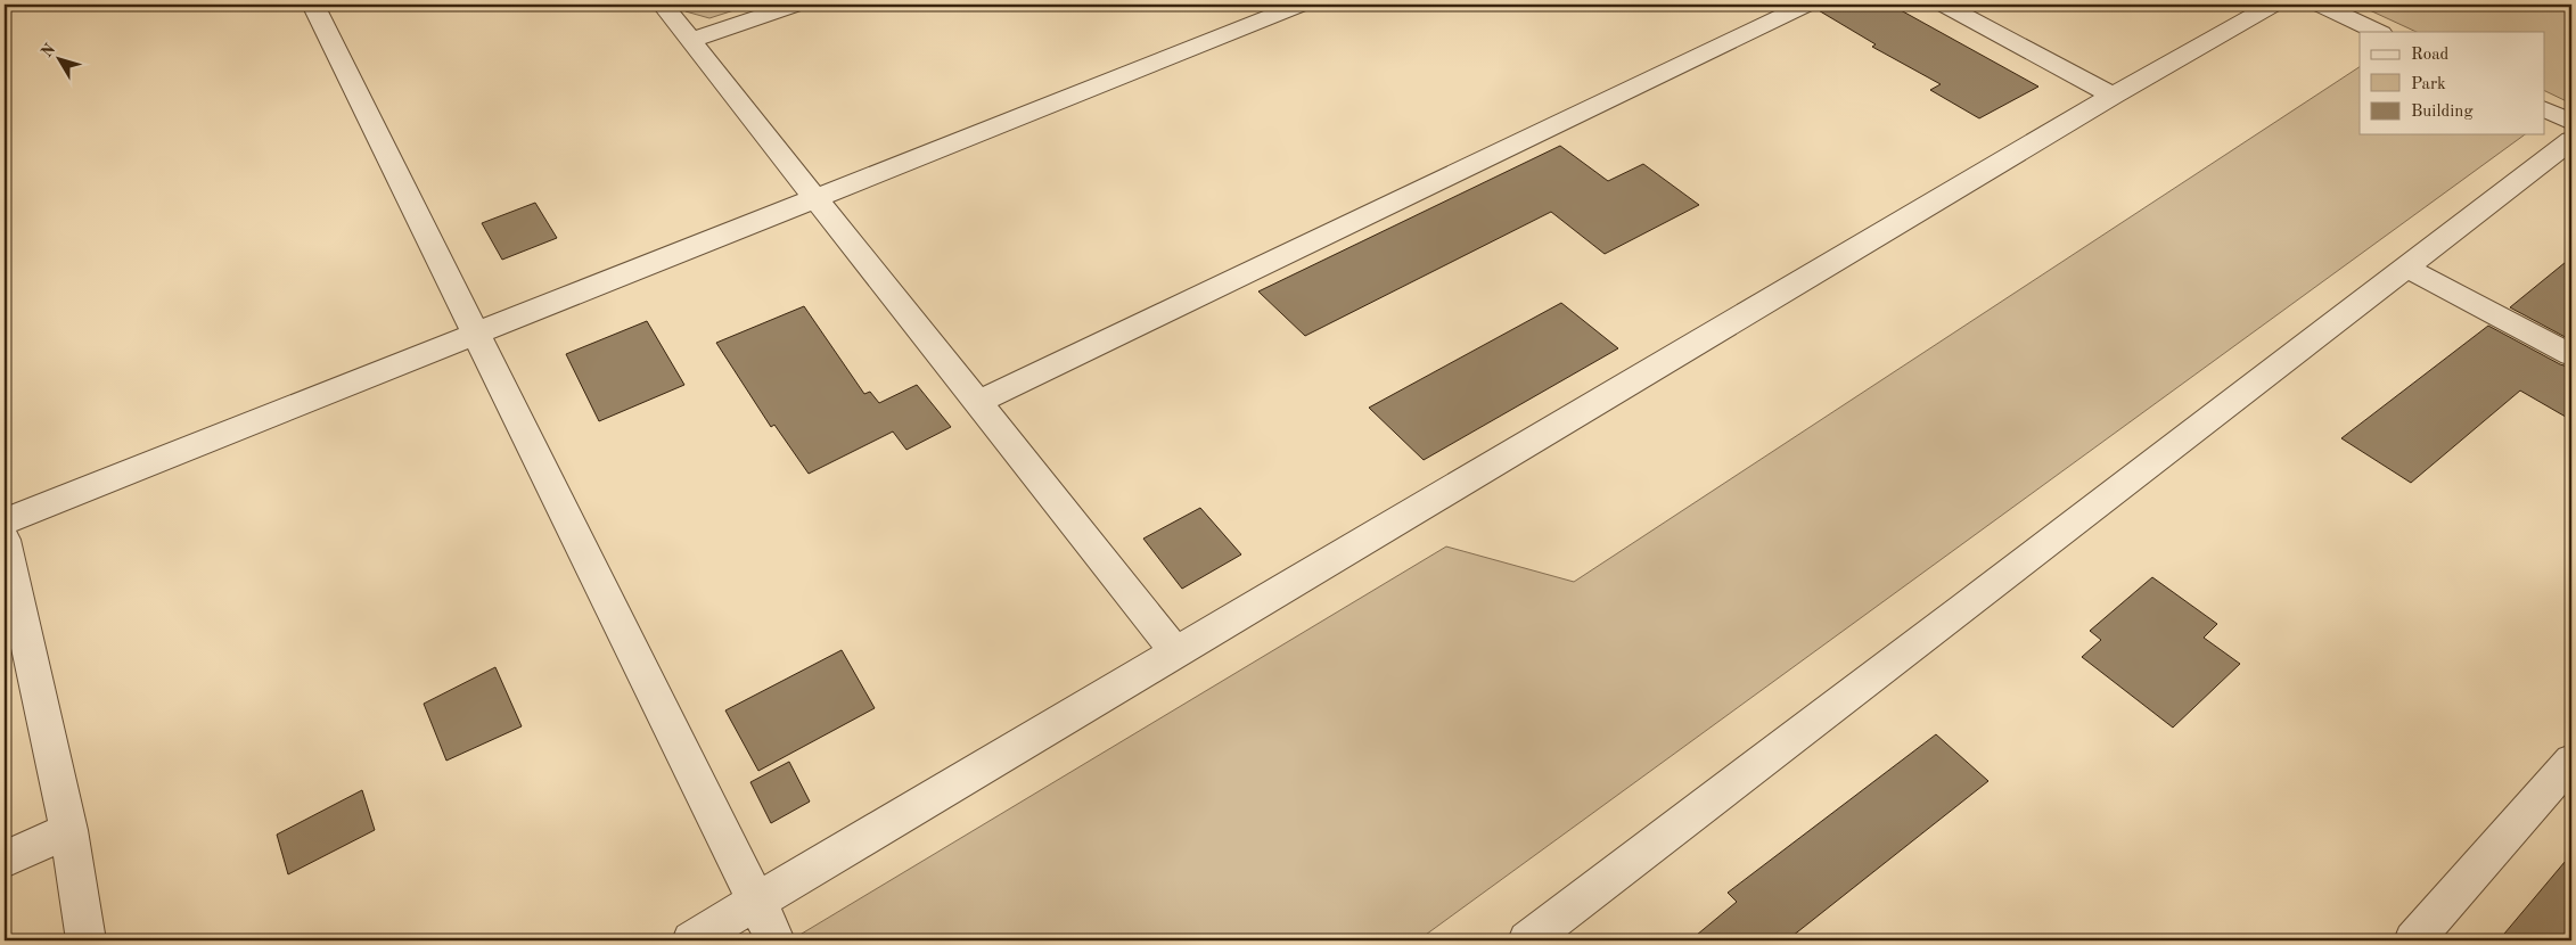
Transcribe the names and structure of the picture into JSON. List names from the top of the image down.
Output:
{
  "legend": ["Road", "Park", "Building"],
  "north": "top left"
}
